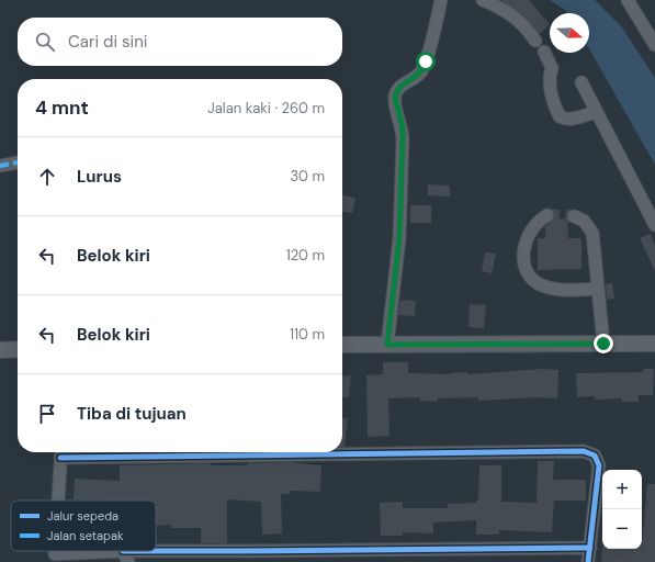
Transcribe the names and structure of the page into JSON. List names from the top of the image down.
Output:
{
  "legend": ["Jalur sepeda", "Jalan setapak"],
  "north": "right",
  "page": {
    "search": "Cari di sini",
    "heading": ["4 mnt", "Jalan kaki · 260 m"],
    "list": [
      ["Lurus", "30 m"],
      ["Belok kiri", "120 m"],
      ["Belok kiri", "110 m"],
      "Tiba di tujuan"
    ],
    "map_buttons": ["+", "−"]
  }
}
